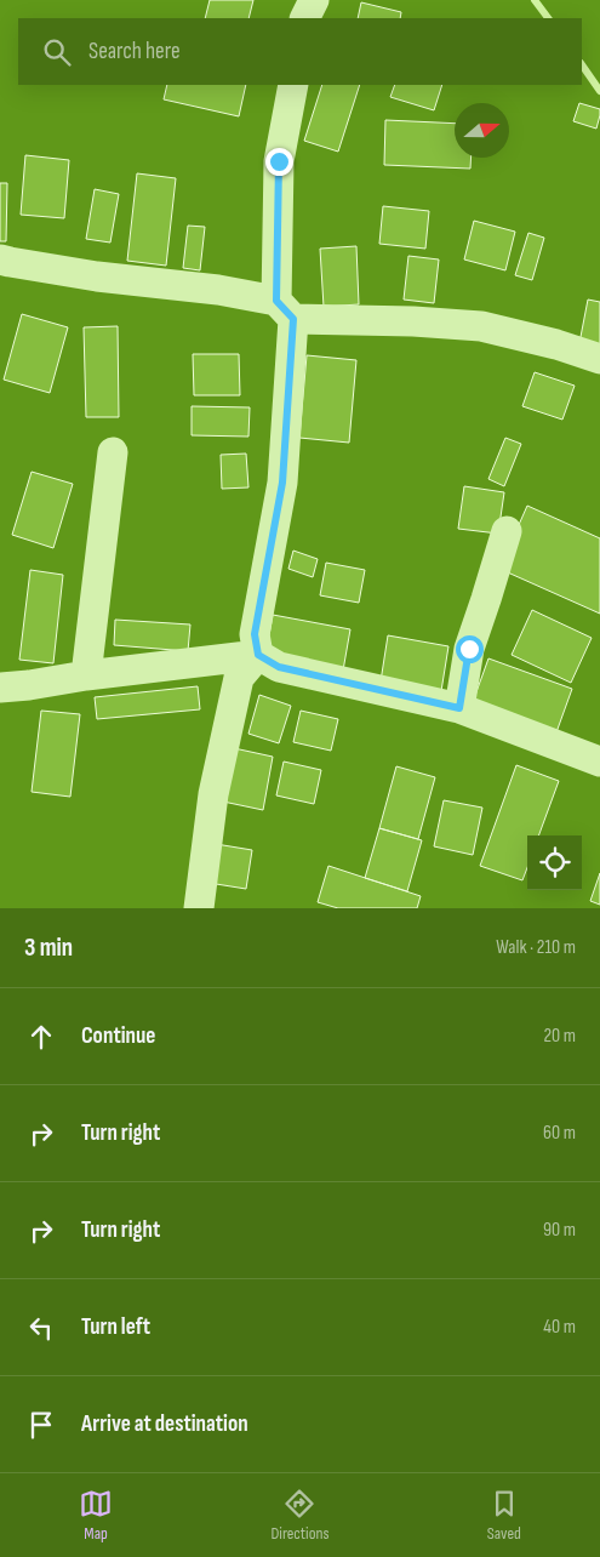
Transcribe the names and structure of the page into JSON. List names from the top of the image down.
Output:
{
  "north": "right",
  "page": {
    "search": "Search here",
    "heading": ["3 min", "Walk · 210 m"],
    "list": [
      ["Continue", "20 m"],
      ["Turn right", "60 m"],
      ["Turn right", "90 m"],
      ["Turn left", "40 m"],
      "Arrive at destination"
    ],
    "nav": ["Map", "Directions", "Saved"]
  }
}
